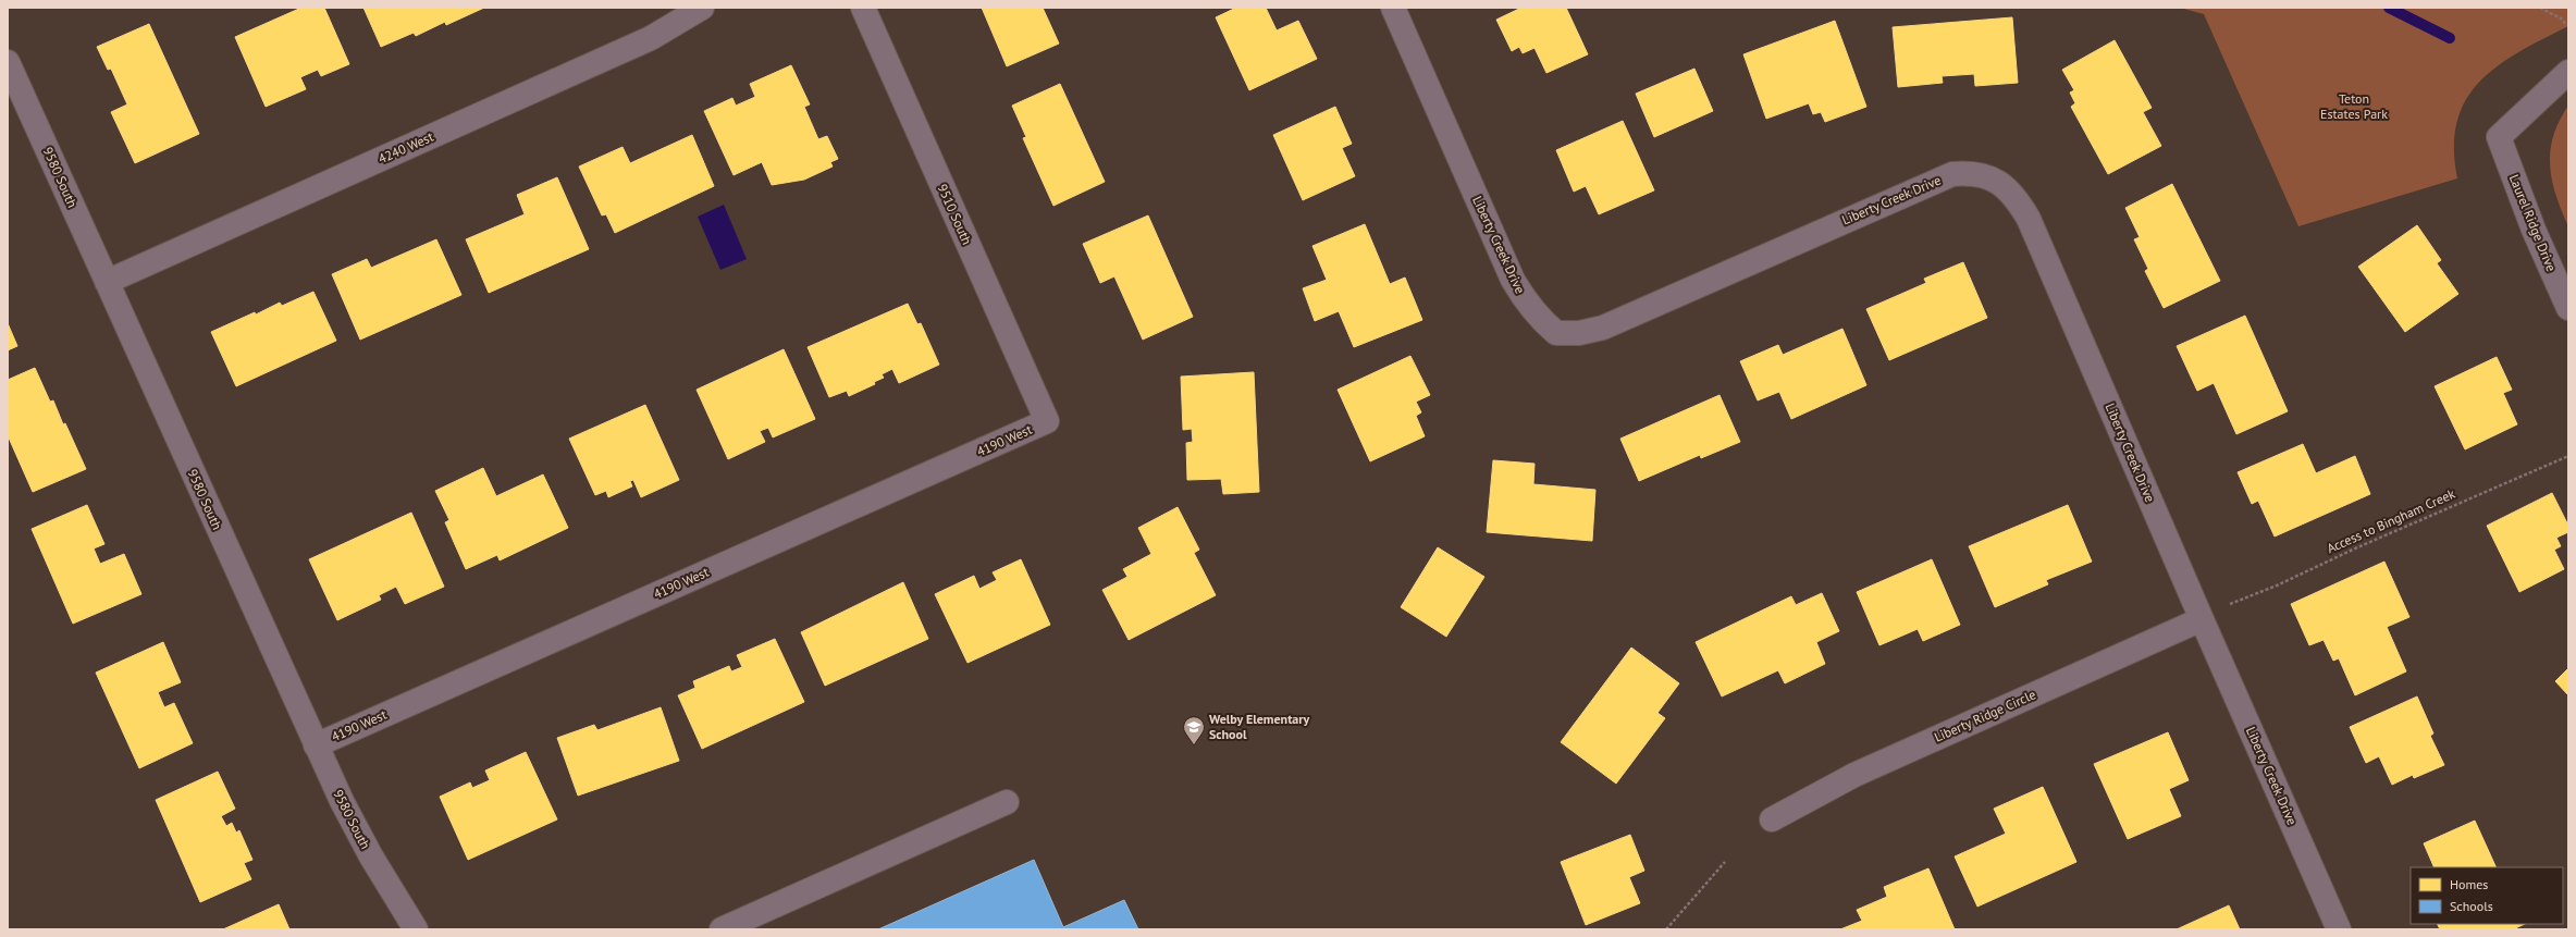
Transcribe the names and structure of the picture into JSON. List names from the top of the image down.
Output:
{
  "streets": {
    "street": [
      "4240 West",
      "9580 South",
      "Liberty Creek Drive",
      "9510 South",
      "Laurel Ridge Drive",
      "4190 West",
      "Liberty Ridge Circle"
    ],
    "path": ["Access to Bingham Creek"]
  },
  "crossings": [
    ["4240 West", "9580 South"],
    ["9580 South", "4190 West"],
    ["Liberty Creek Drive", "Liberty Ridge Circle"],
    ["9510 South", "4190 West"]
  ],
  "parks": ["Teton Estates Park"],
  "places": {
    "school or university": ["Welby Elementary School"]
  },
  "legend": ["Homes", "Schools"]
}
